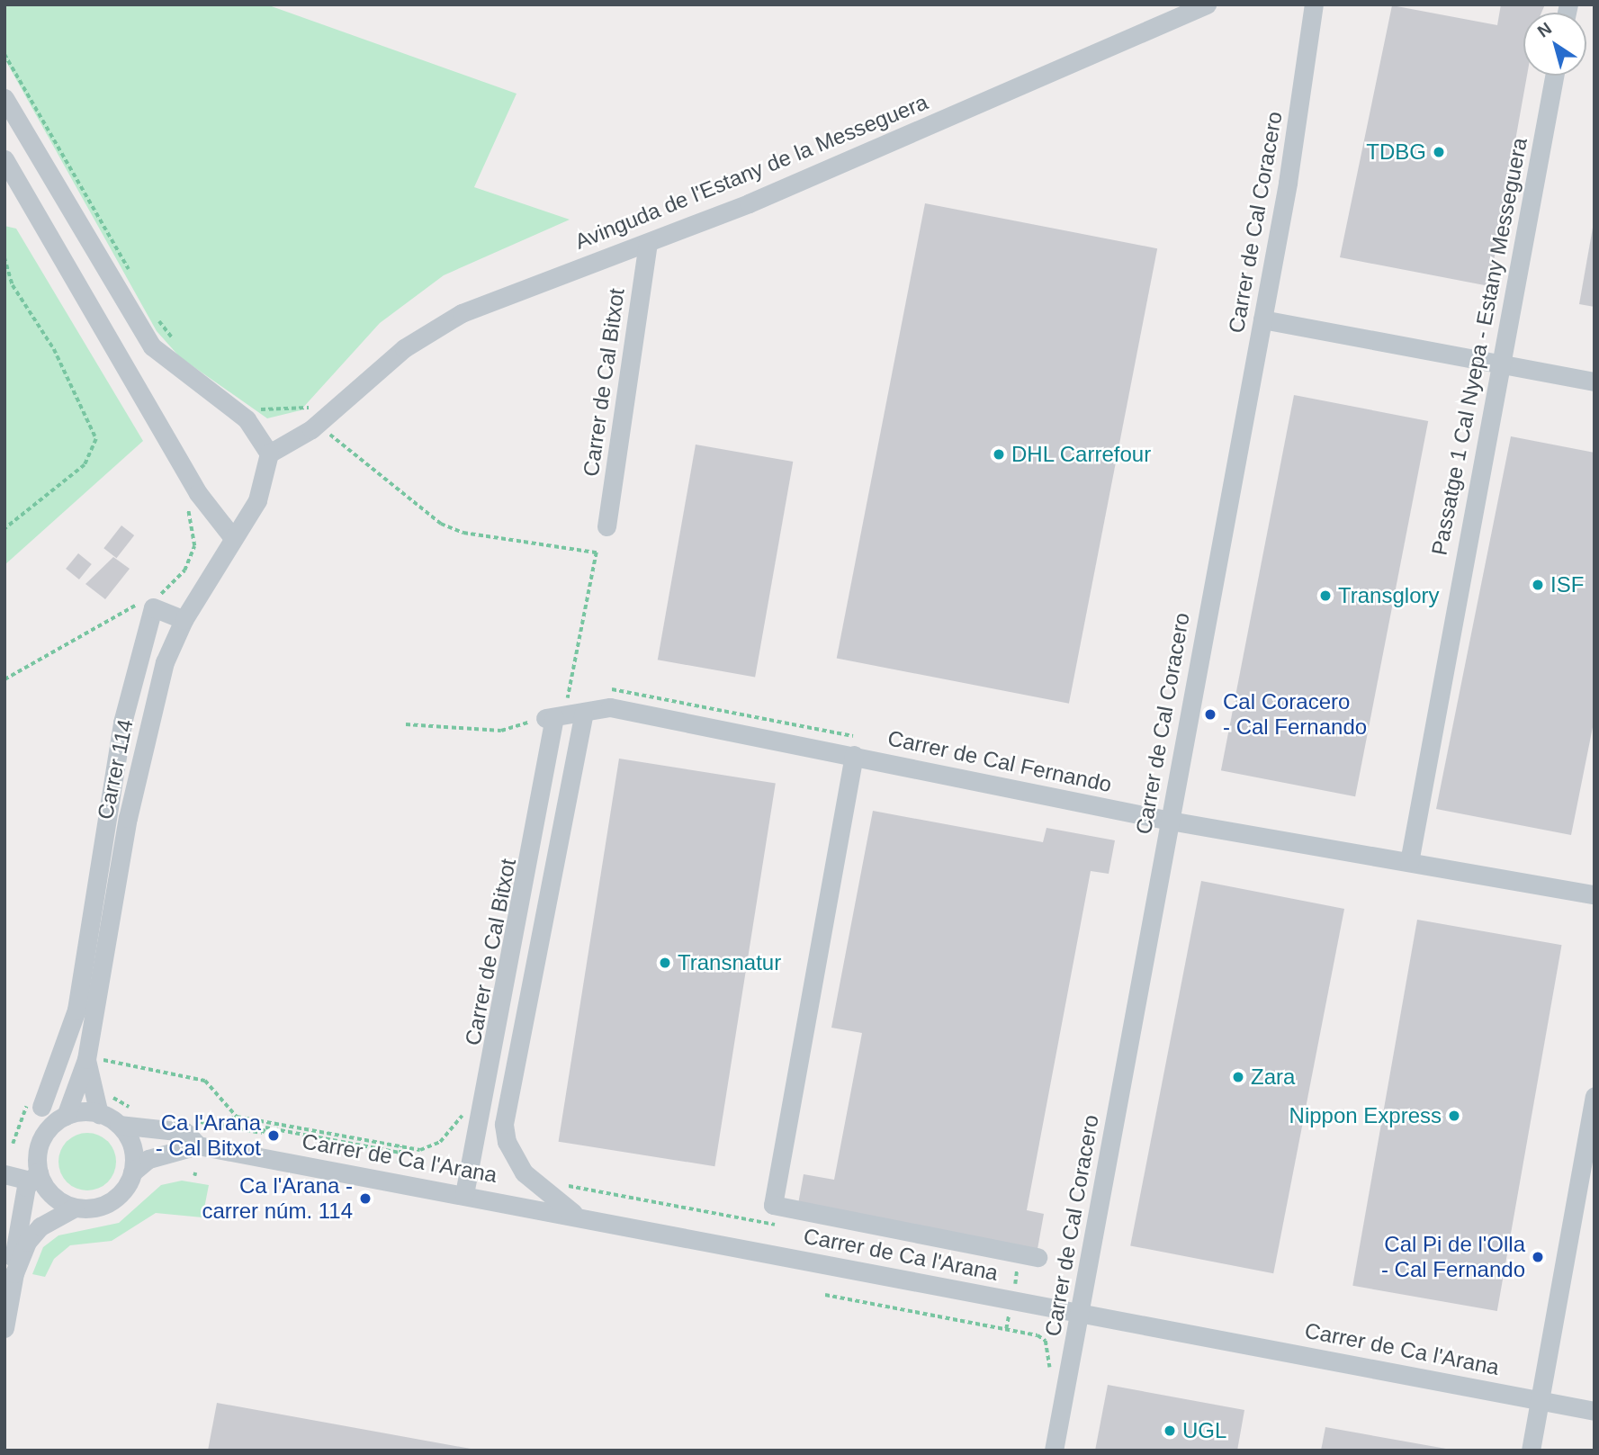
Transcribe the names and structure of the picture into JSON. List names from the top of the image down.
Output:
{
  "streets": {
    "street": [
      "Avinguda de l'Estany de la Messeguera",
      "Carrer de Cal Coracero",
      "Passatge 1 Cal Nyepa - Estany Messeguera",
      "Carrer de Cal Bitxot",
      "Carrer de Cal Fernando",
      "Carrer 114",
      "Carrer de Ca l'Arana"
    ]
  },
  "crossings": [
    ["Avinguda de l'Estany de la Messeguera", "Carrer de Cal Bitxot"],
    ["Avinguda de l'Estany de la Messeguera", "Carrer 114"],
    ["Carrer de Cal Coracero", "Carrer de Cal Fernando"],
    ["Carrer de Cal Coracero", "Carrer de Ca l'Arana"],
    ["Passatge 1 Cal Nyepa - Estany Messeguera", "Carrer de Cal Fernando"],
    ["Carrer de Cal Bitxot", "Carrer de Cal Fernando"],
    ["Carrer de Cal Bitxot", "Carrer de Ca l'Arana"],
    ["Carrer 114", "Carrer de Ca l'Arana"]
  ],
  "places": [
    "TDBG",
    "DHL Carrefour",
    "ISF",
    "Transglory",
    "Cal Coracero - Cal Fernando",
    "Transnatur",
    "Zara",
    "Nippon Express",
    "Ca l'Arana - Cal Bitxot",
    "Ca l'Arana - carrer núm. 114",
    "Cal Pi de l'Olla - Cal Fernando",
    "UGL"
  ],
  "north": "top left"
}
